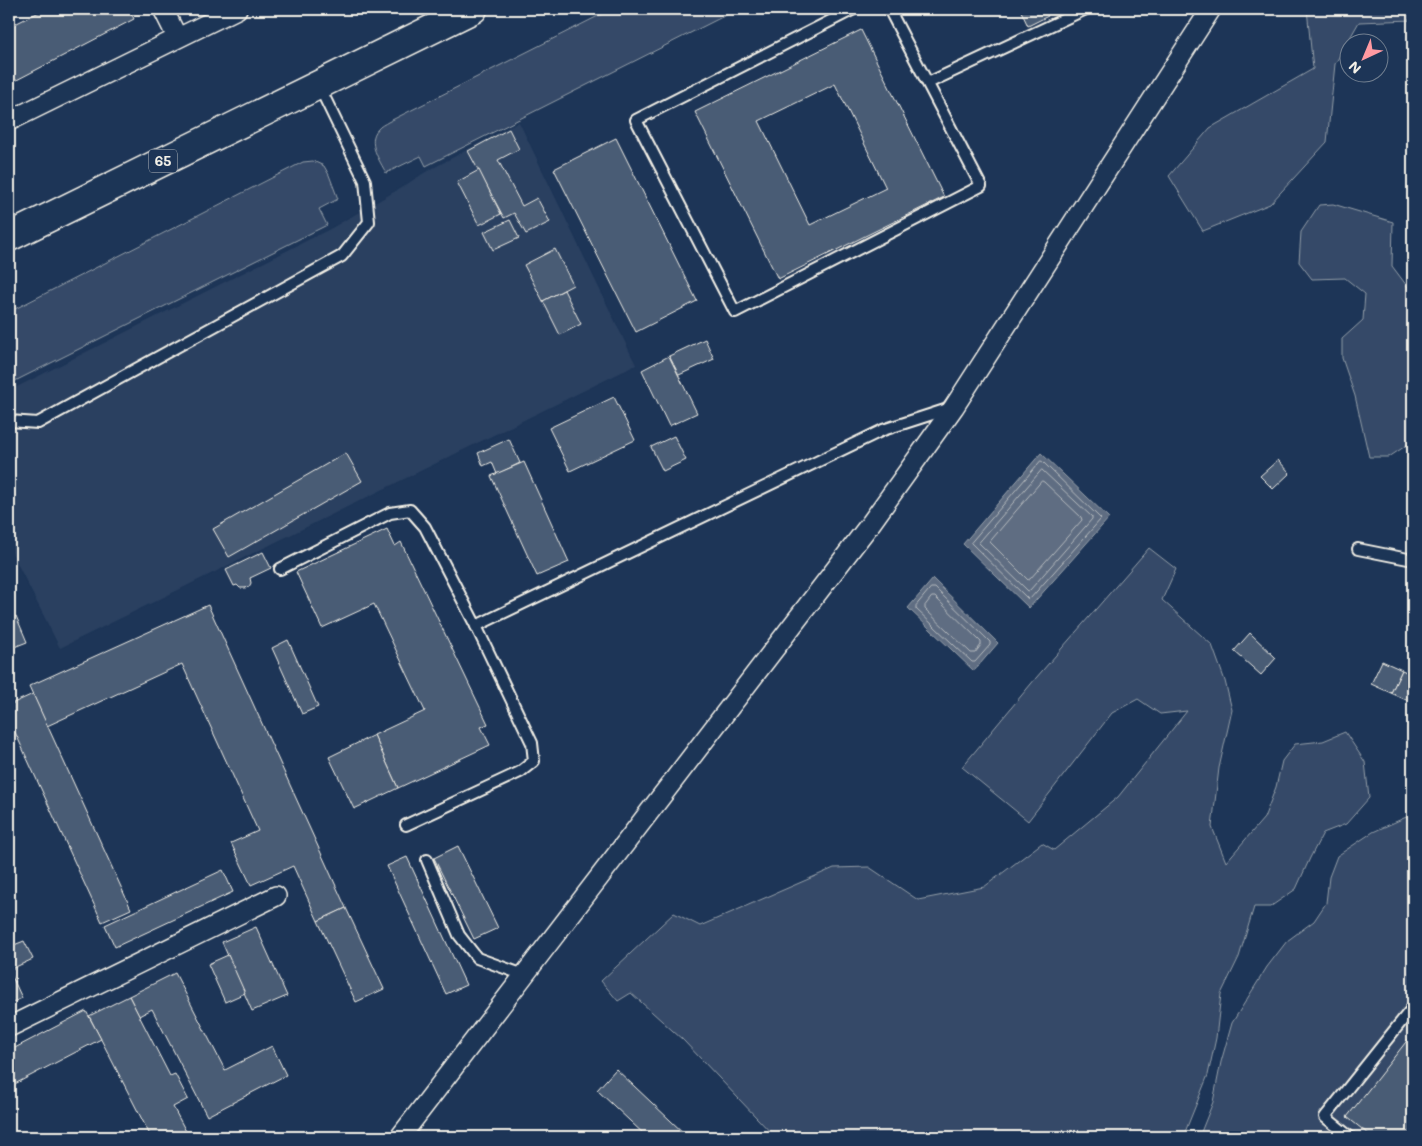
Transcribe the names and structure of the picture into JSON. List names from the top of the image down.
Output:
{
  "streets": {
    "main road": ["65"]
  },
  "north": "bottom left"
}
